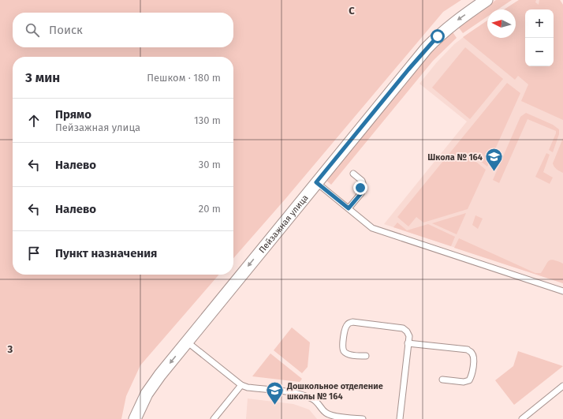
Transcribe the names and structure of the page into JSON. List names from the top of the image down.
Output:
{
  "streets": {
    "street": ["Пейзажная улица"]
  },
  "one_way": ["Пейзажная улица"],
  "places": {
    "school or university": ["Школа № 164", "Дошкольное отделение школы № 164"]
  },
  "north": "left",
  "page": {
    "map_buttons": ["+", "−"],
    "search": "Поиск",
    "heading": ["3 мин", "Пешком · 180 m"],
    "list": [
      ["Прямо", "Пейзажная улица", "130 m"],
      ["Налево", "30 m"],
      ["Налево", "20 m"],
      "Пункт назначения"
    ]
  },
  "grid": {
    "columns": ["C"],
    "rows": ["3"]
  }
}
